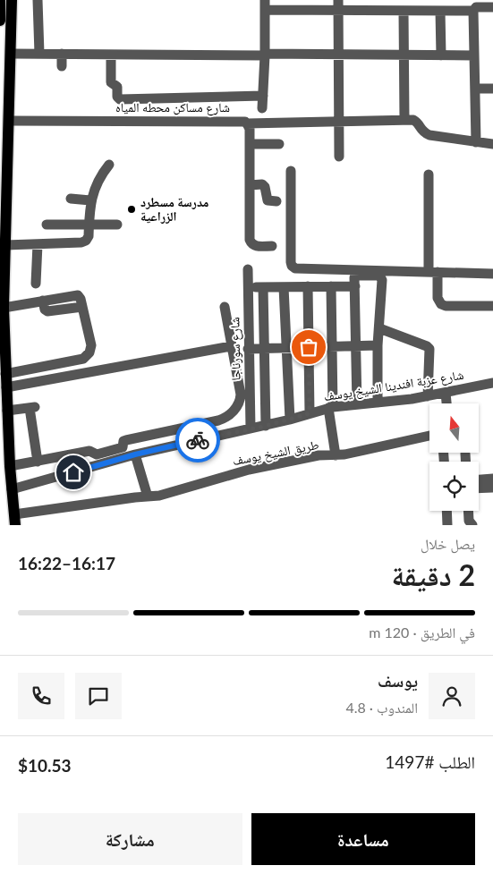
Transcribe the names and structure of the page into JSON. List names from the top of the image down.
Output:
{
  "streets": {
    "street": [
      "شارع مساكن محطه المياه",
      "شارع سورناجا",
      "شارع عزبة افندينا الشيخ يوسف",
      "طريق الشيخ يوسف"
    ]
  },
  "crossings": [
    ["شارع سورناجا", "شارع عزبة افندينا الشيخ يوسف"]
  ],
  "places": ["مدرسة مسطرد الزراعية"],
  "north": "top",
  "page": {
    "heading": ["2 دقيقة", "يصل خلال", "16:17–16:22"],
    "panel": [
      "يوسف",
      "المندوب · 4.8",
      "الطلب #1497",
      "$10.53"
    ],
    "bar": "في الطريق · 120 m",
    "buttons": ["مساعدة", "مشاركة"]
  }
}
